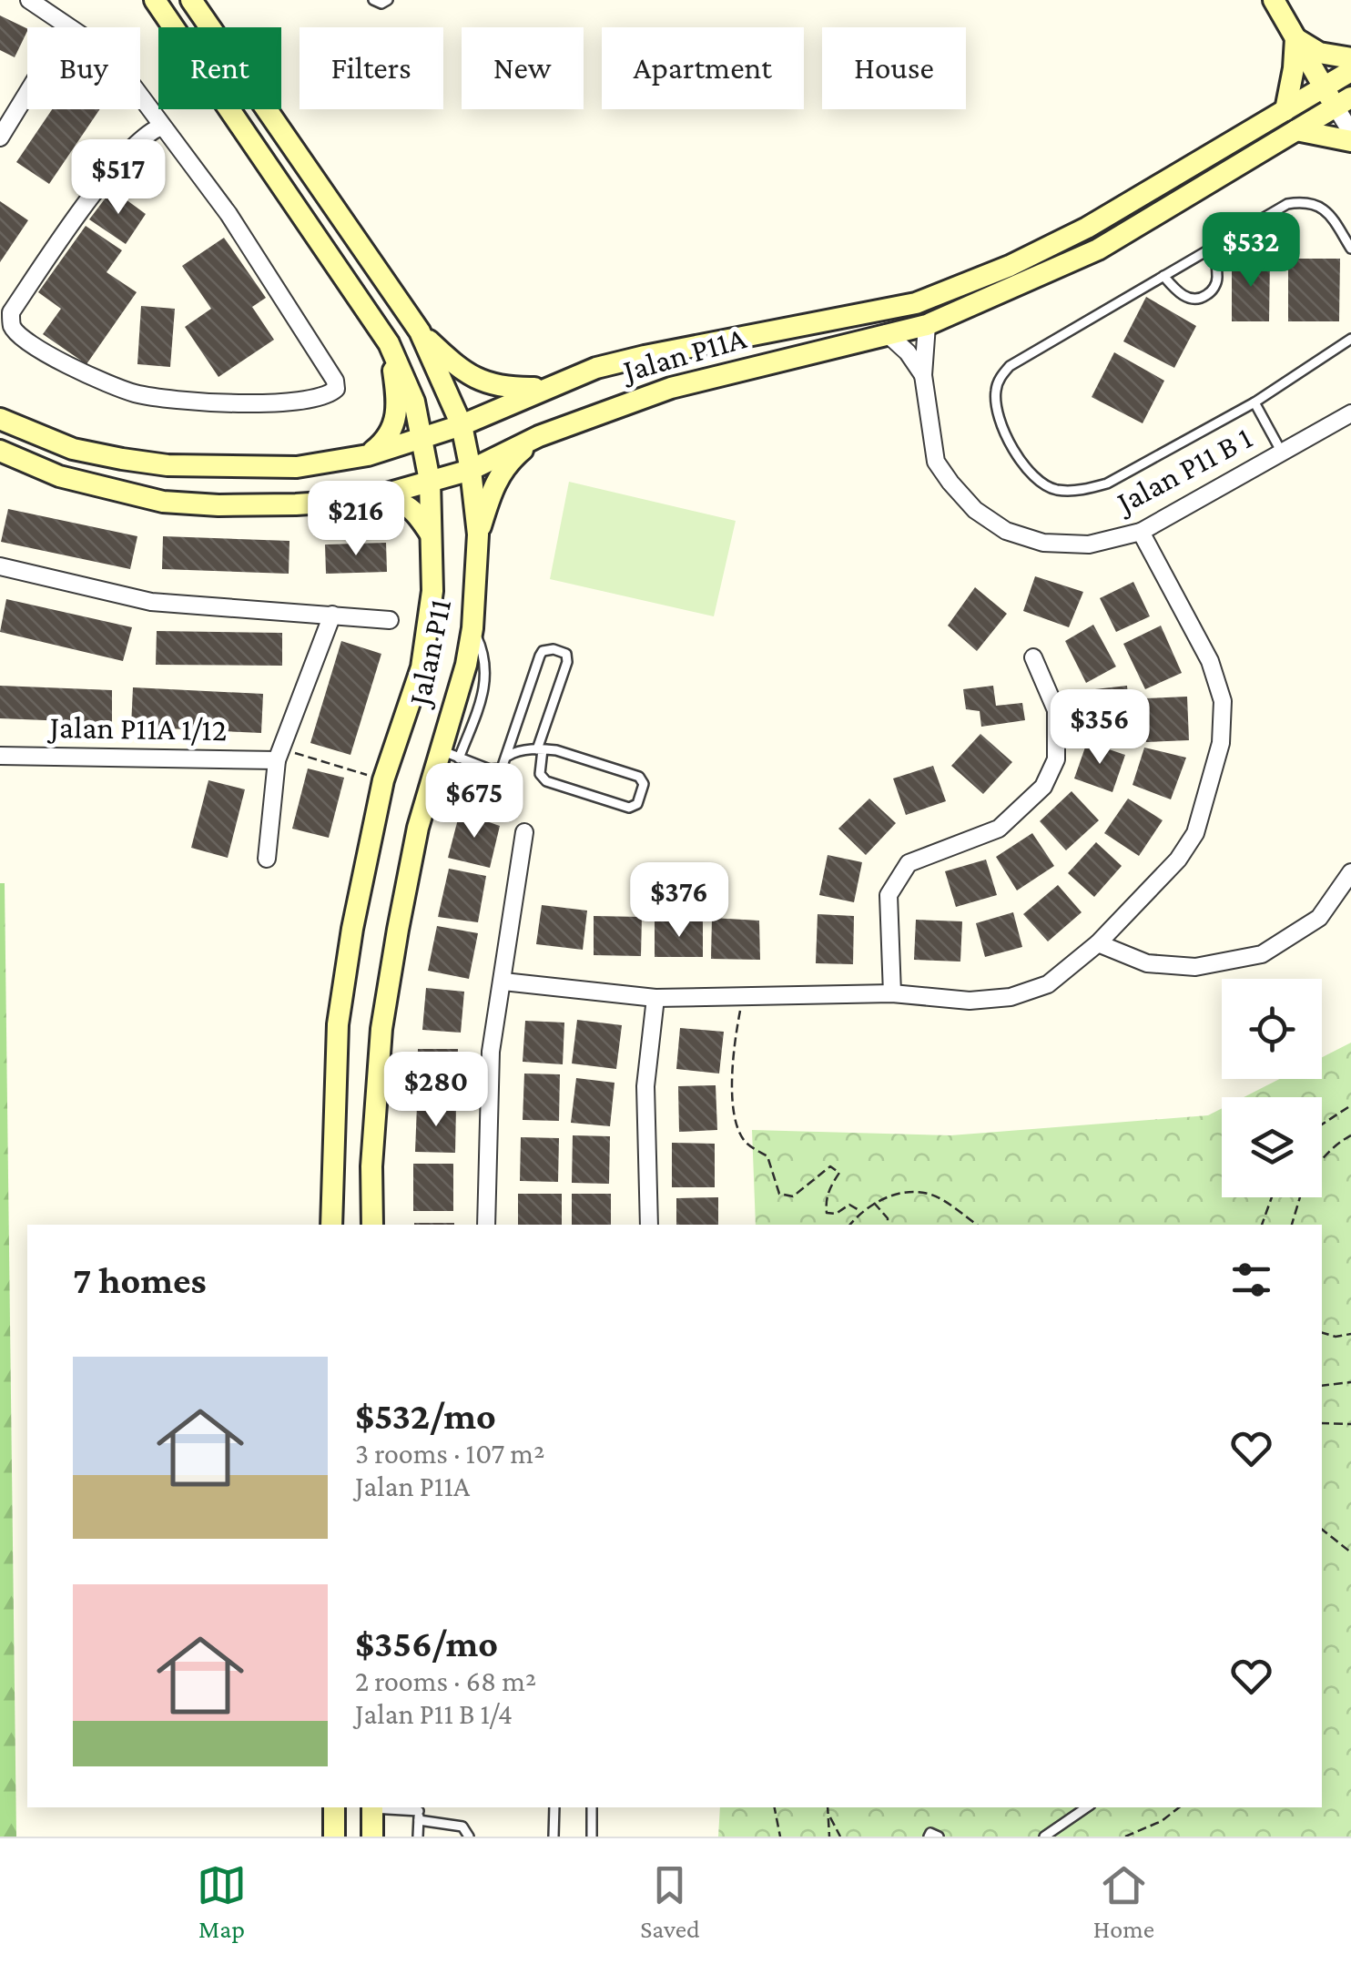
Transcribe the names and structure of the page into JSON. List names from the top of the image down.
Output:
{
  "streets": {
    "street": [
      "Jalan P11A",
      "Jalan P11 B 1",
      "Jalan P11",
      "Jalan P11A 1/12"
    ]
  },
  "crossings": [
    ["Jalan P11A", "Jalan P11 B 1"],
    ["Jalan P11A", "Jalan P11"]
  ],
  "page": {
    "chip": [
      "Buy",
      "Rent",
      "Filters",
      "New",
      "Apartment",
      "House"
    ],
    "price": [
      "$517",
      "$532",
      "$216",
      "$356",
      "$675",
      "$376",
      "$280"
    ],
    "heading": "7 homes",
    "list": [
      {
        "name": "$532/mo",
        "note": "3 rooms · 107 m² · Jalan P11A"
      },
      {
        "name": "$356/mo",
        "note": "2 rooms · 68 m² · Jalan P11 B 1/4"
      }
    ],
    "tabs": ["Map", "Saved", "Home"]
  }
}
